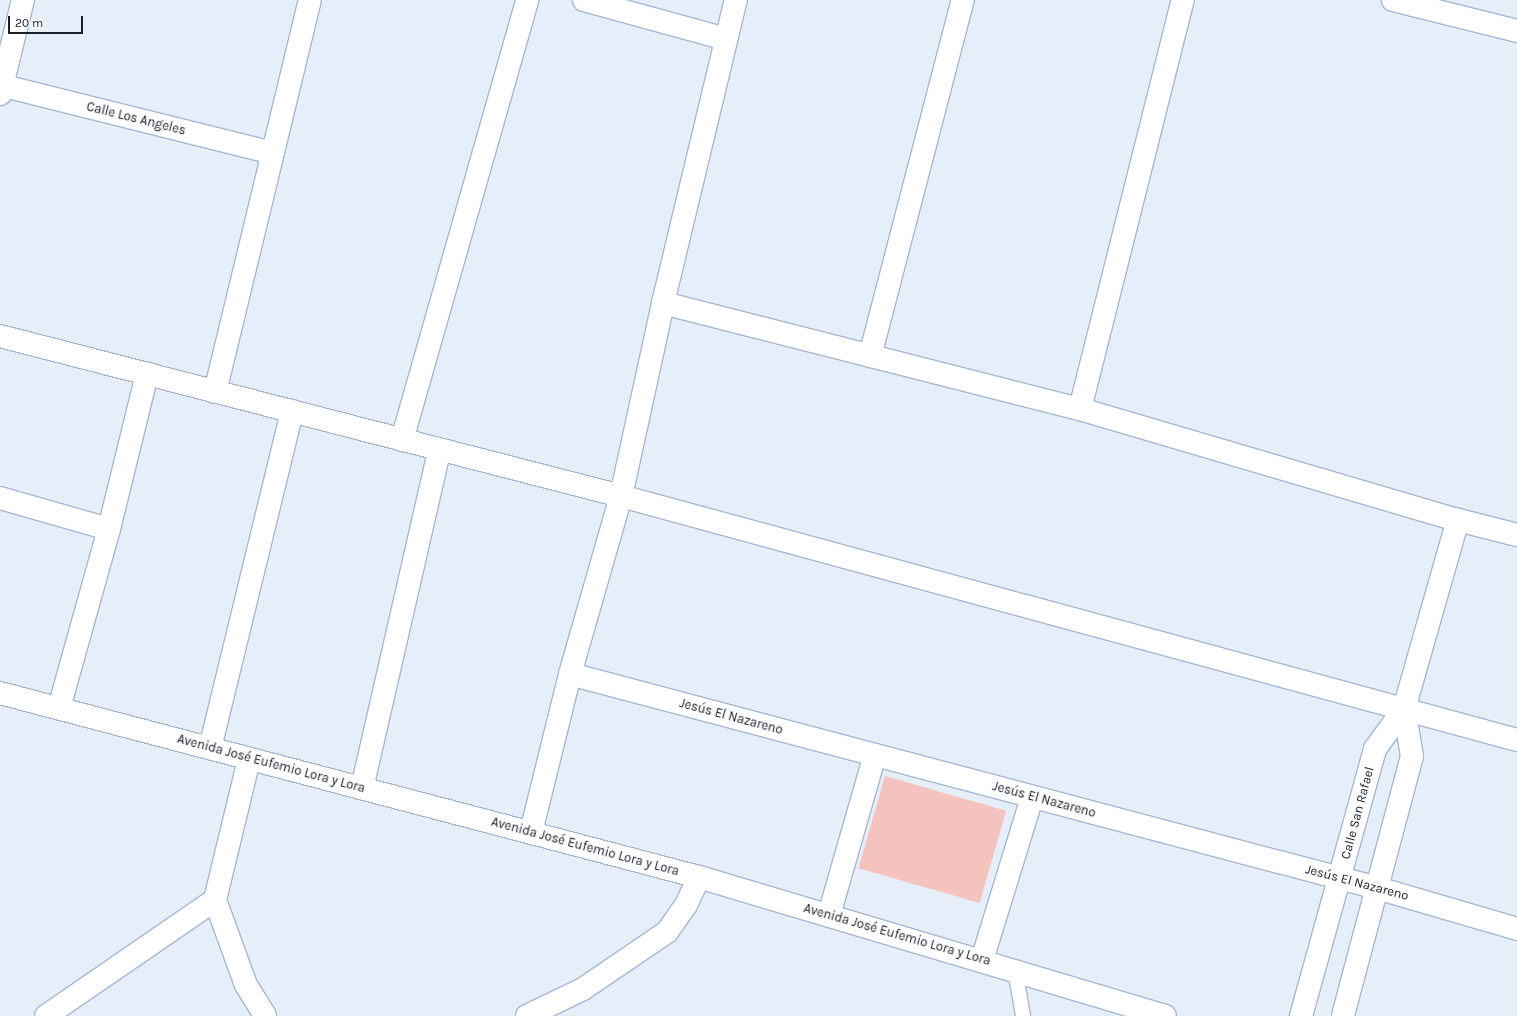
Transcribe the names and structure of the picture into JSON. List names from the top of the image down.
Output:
{
  "streets": {
    "street": [
      "Calle Los Angeles",
      "Jesús El Nazareno",
      "Avenida José Eufemio Lora y Lora",
      "Calle San Rafael"
    ]
  },
  "crossings": [
    ["Jesús El Nazareno", "Calle San Rafael"]
  ],
  "scale_bar": "20 m"
}
